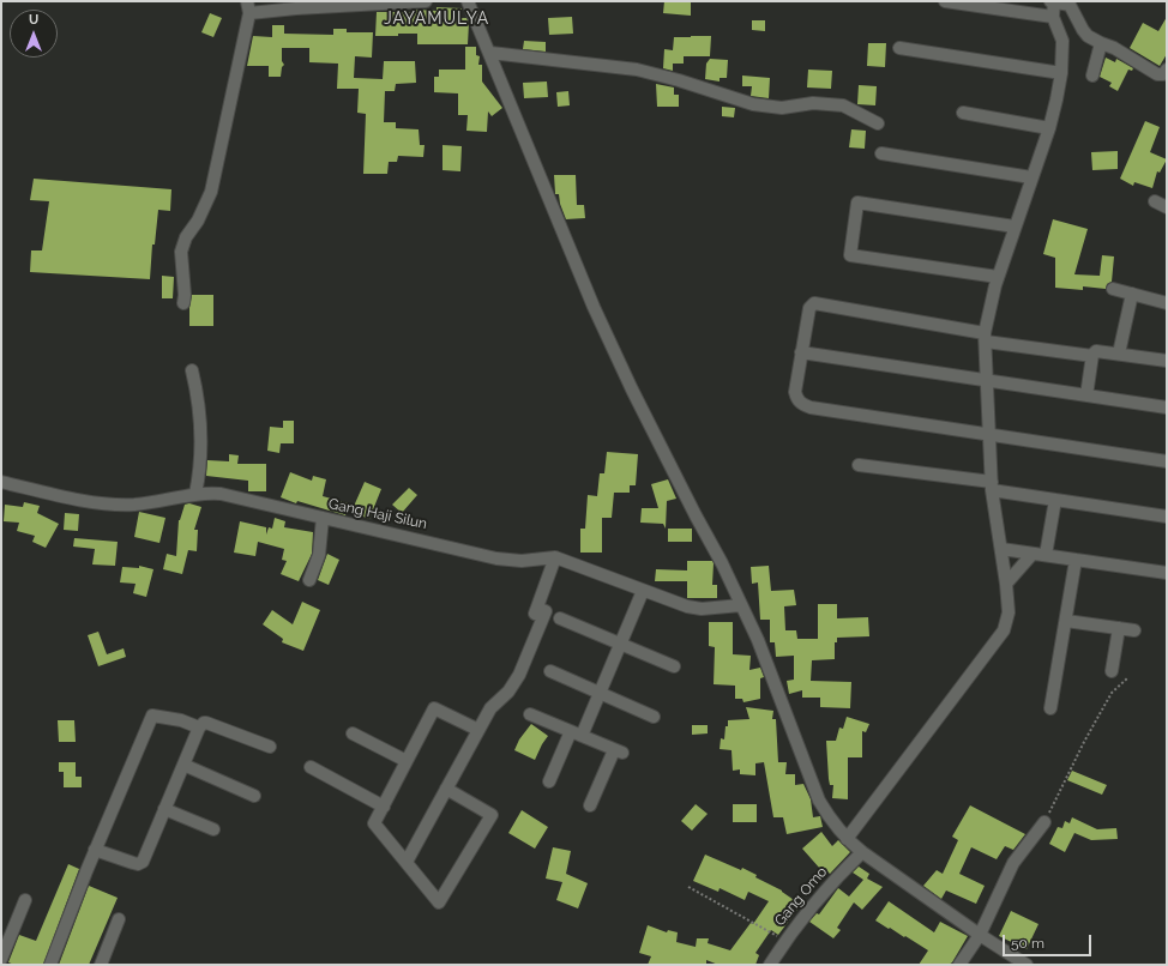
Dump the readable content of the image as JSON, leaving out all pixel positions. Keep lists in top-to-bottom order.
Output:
{
  "streets": {
    "street": ["Gang Haji Silun", "Gang Omo"]
  },
  "districts": ["JAYAMULYA"],
  "scale_bar": "50 m",
  "north": "top"
}
